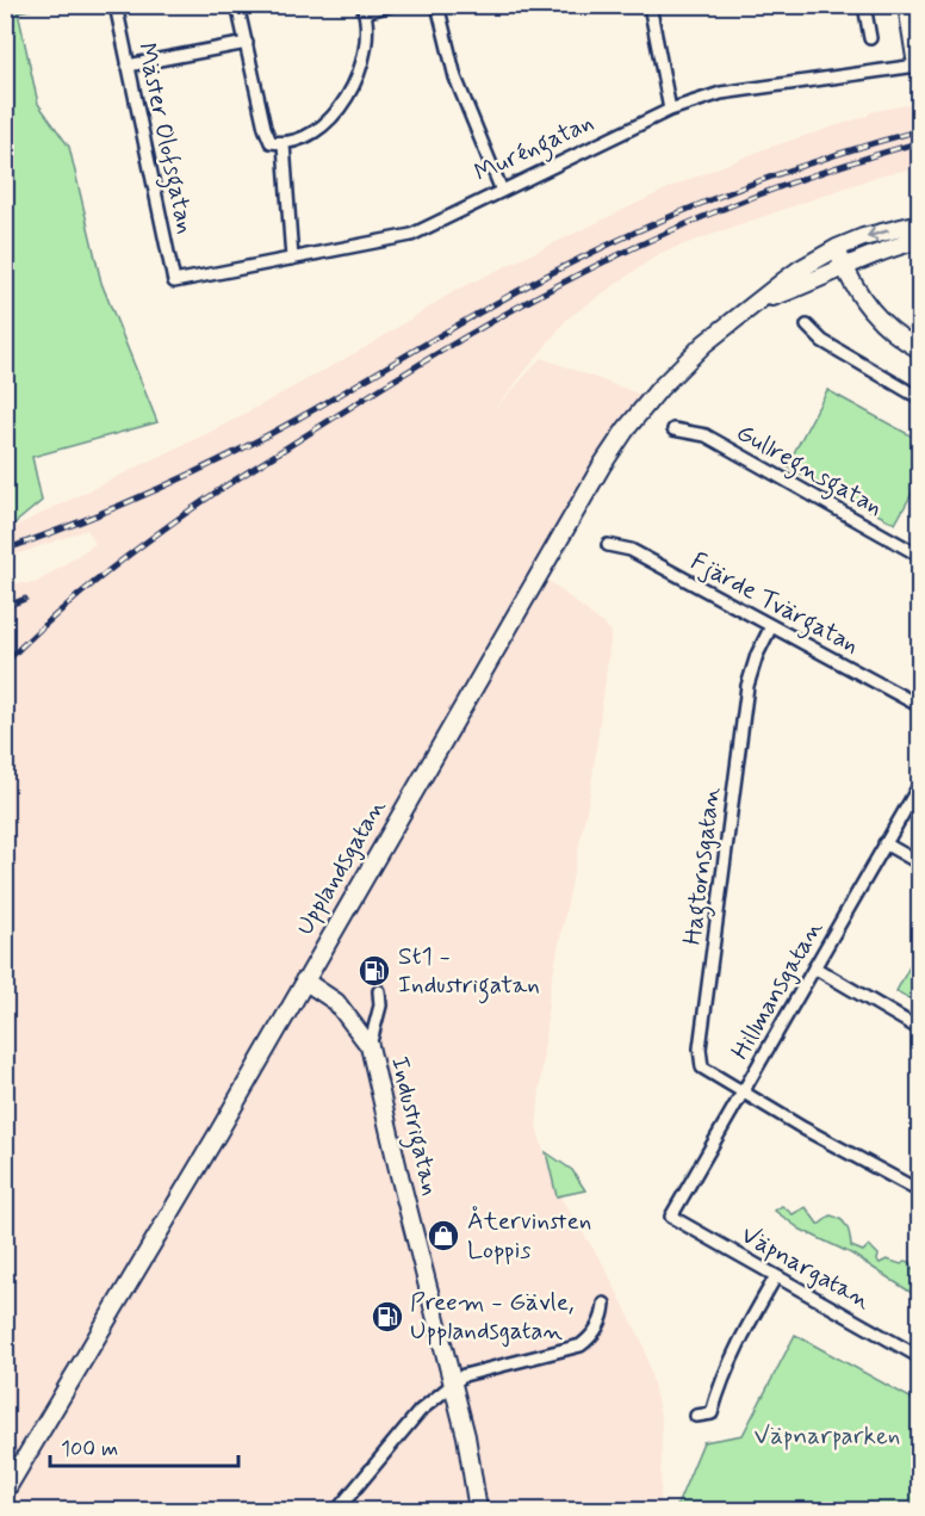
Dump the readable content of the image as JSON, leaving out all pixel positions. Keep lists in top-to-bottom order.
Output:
{
  "streets": {
    "main road": ["Upplandsgatan", "Industrigatan"],
    "street": [
      "Mäster Olofsgatan",
      "Muréngatan",
      "Gullregnsgatan",
      "Fjärde Tvärgatan",
      "Hagtornsgatan",
      "Hillmansgatan",
      "Väpnargatan"
    ]
  },
  "crossings": [
    ["Mäster Olofsgatan", "Muréngatan"],
    ["Fjärde Tvärgatan", "Hagtornsgatan"],
    ["Hagtornsgatan", "Hillmansgatan"],
    ["Upplandsgatan", "Industrigatan"],
    ["Hillmansgatan", "Väpnargatan"]
  ],
  "parks": ["Väpnarparken"],
  "places": {
    "fuel station": ["St1 - Industrigatan", "Preem - Gävle, Upplandsgatan"],
    "shop": ["Återvinsten Loppis"]
  },
  "scale_bar": "100 m"
}
